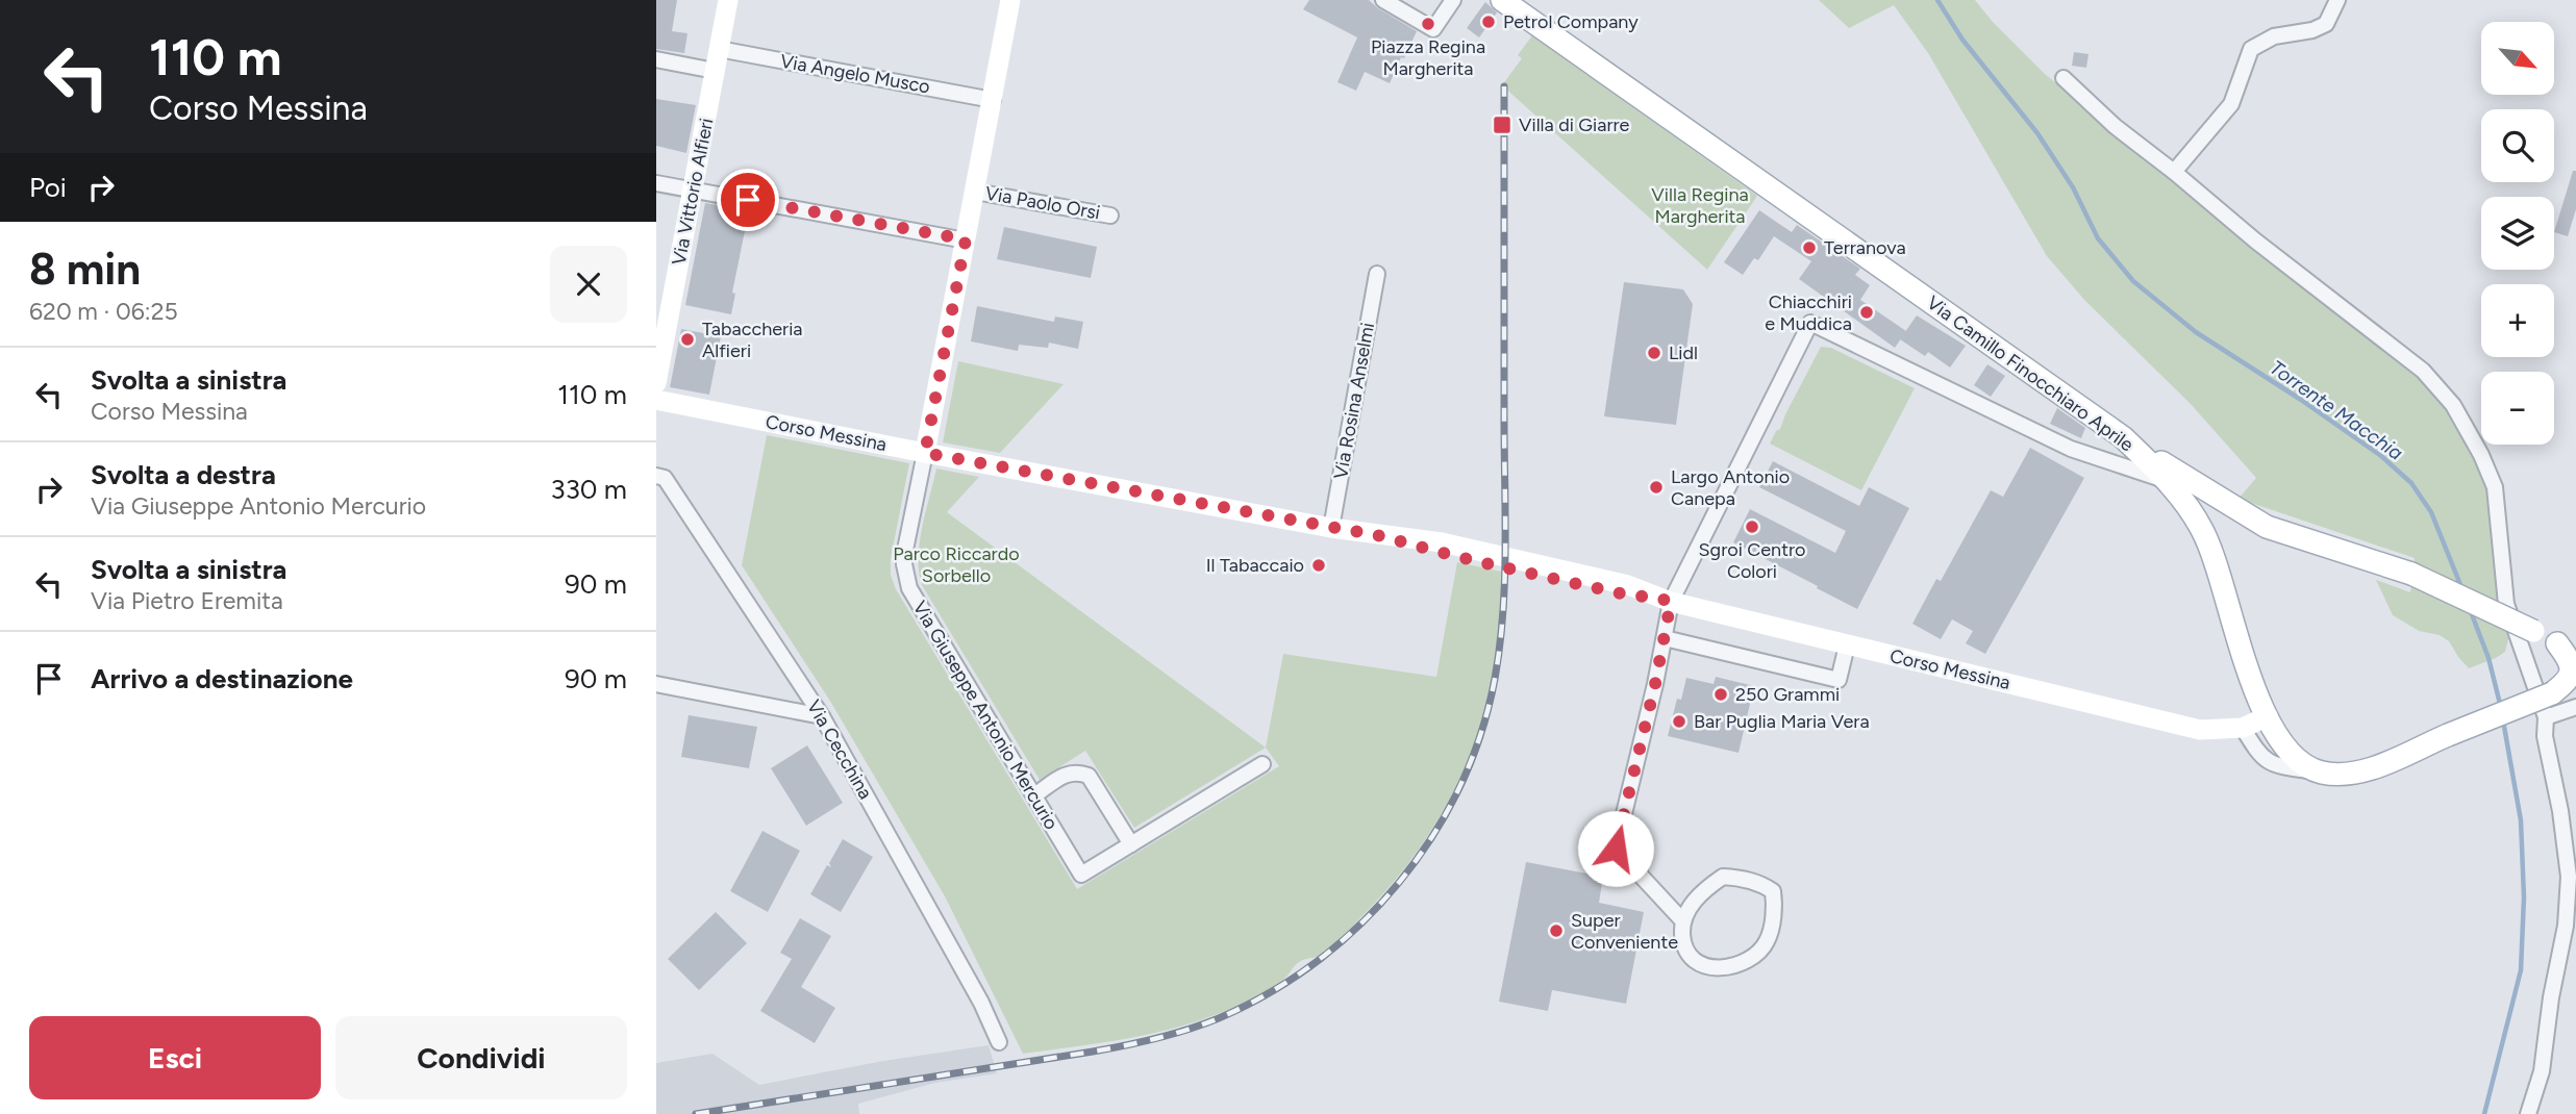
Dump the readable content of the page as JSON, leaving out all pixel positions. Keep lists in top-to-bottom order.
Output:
{
  "streets": {
    "main road": ["Via Camillo Finocchiaro Aprile"],
    "street": [
      "Via Angelo Musco",
      "Via Vittorio Alfieri",
      "Via Paolo Orsi",
      "Via Rosina Anselmi",
      "Corso Messina",
      "Via Giuseppe Antonio Mercurio",
      "Via Cecchina"
    ]
  },
  "crossings": [
    ["Via Angelo Musco", "Via Vittorio Alfieri"],
    ["Via Angelo Musco", "Via Giuseppe Antonio Mercurio"],
    ["Via Paolo Orsi", "Via Giuseppe Antonio Mercurio"],
    ["Via Rosina Anselmi", "Corso Messina"],
    ["Corso Messina", "Via Giuseppe Antonio Mercurio"]
  ],
  "water": ["Torrente Macchia"],
  "parks": ["Villa Regina Margherita", "Parco Riccardo Sorbello"],
  "places": {
    "other": [
      "Petrol Company",
      "Piazza Regina Margherita",
      "Terranova",
      "Chiacchiri e Muddica",
      "Tabaccheria Alfieri",
      "Lidl",
      "Largo Antonio Canepa",
      "Sgroi Centro Colori",
      "Il Tabaccaio",
      "250 Grammi",
      "Bar Puglia Maria Vera",
      "Super Conveniente"
    ],
    "transit": ["Villa di Giarre"]
  },
  "north": "bottom right",
  "page": {
    "turn": ["110 m", "Corso Messina"],
    "map_buttons": ["+", "−"],
    "then": "Poi",
    "heading": ["8 min", "620 m · 06:25"],
    "list": [
      {
        "name": "Svolta a sinistra",
        "note": "Corso Messina",
        "value": "110 m"
      },
      {
        "name": "Svolta a destra",
        "note": "Via Giuseppe Antonio Mercurio",
        "value": "330 m"
      },
      {
        "name": "Svolta a sinistra",
        "note": "Via Pietro Eremita",
        "value": "90 m"
      },
      {
        "name": "Arrivo a destinazione",
        "value": "90 m"
      }
    ],
    "buttons": ["Esci", "Condividi"]
  }
}
